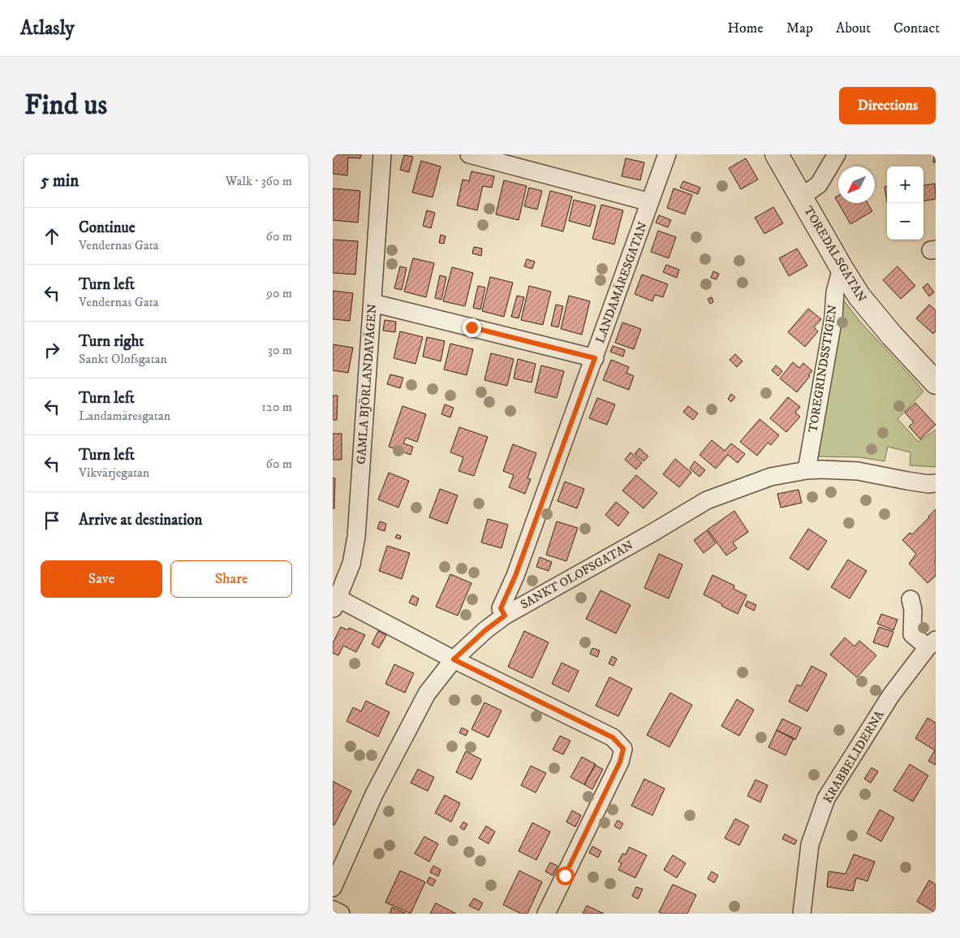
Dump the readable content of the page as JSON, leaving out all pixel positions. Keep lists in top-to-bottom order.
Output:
{
  "streets": {
    "street": [
      "TOREDALSGATAN",
      "LANDAMÄRESGATAN",
      "TOREGRINDSSTIGEN",
      "GAMLA BJÖRLANDAVÄGEN",
      "SANKT OLOFSGATAN",
      "KRABBELIDERNA"
    ]
  },
  "crossings": [
    ["TOREDALSGATAN", "TOREGRINDSSTIGEN"],
    ["LANDAMÄRESGATAN", "SANKT OLOFSGATAN"],
    ["TOREGRINDSSTIGEN", "SANKT OLOFSGATAN"]
  ],
  "north": "bottom left",
  "page": {
    "header": "Atlasly",
    "nav": [
      "Home",
      "Map",
      "About",
      "Contact"
    ],
    "buttons": [
      "Directions",
      ["Save", "Share"]
    ],
    "title": "Find us",
    "heading": ["5 min", "Walk · 360 m"],
    "map_buttons": ["+", "−"],
    "list": [
      ["Continue", "Vendernas Gata", "60 m"],
      ["Turn left", "Vendernas Gata", "90 m"],
      ["Turn right", "Sankt Olofsgatan", "30 m"],
      ["Turn left", "Landamäresgatan", "120 m"],
      ["Turn left", "Vikvärjegatan", "60 m"],
      "Arrive at destination"
    ]
  }
}
